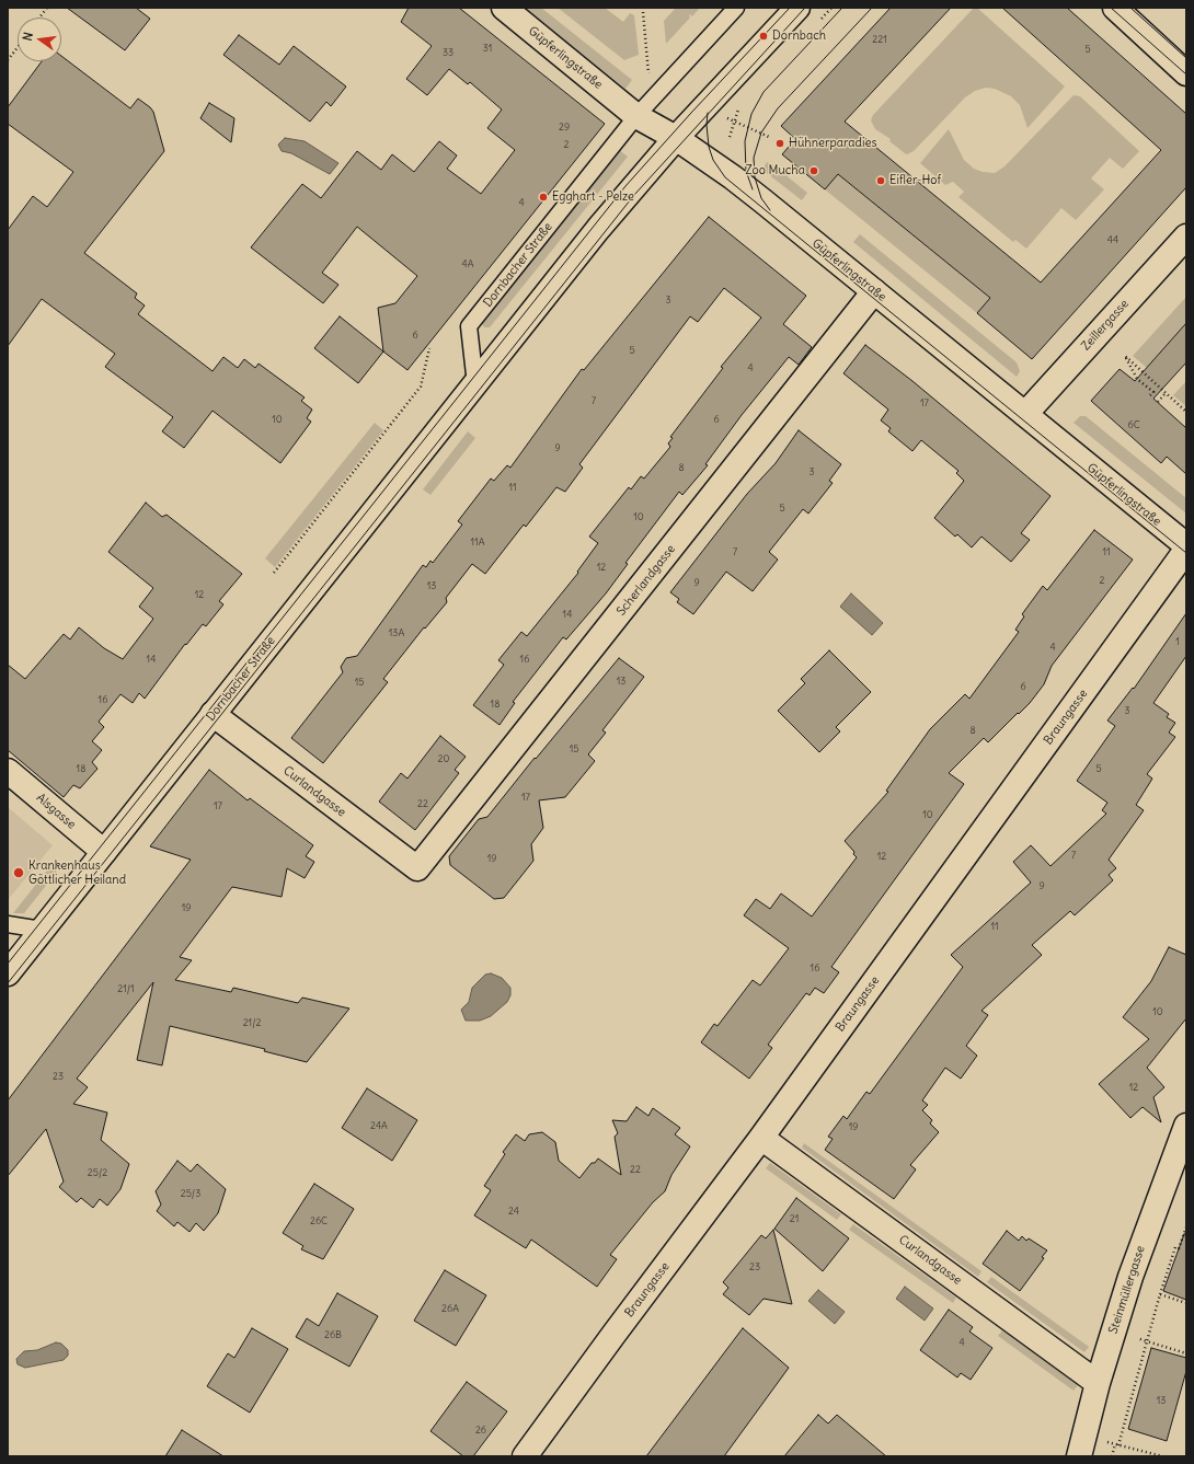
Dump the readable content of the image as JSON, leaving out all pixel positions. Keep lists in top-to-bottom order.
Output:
{
  "streets": {
    "street": [
      "Güpferlingstraße",
      "Dornbacher Straße",
      "Zeillergasse",
      "Scherlandgasse",
      "Braungasse",
      "Curlandgasse",
      "Alsgasse",
      "Steinmüllergasse"
    ]
  },
  "crossings": [
    ["Güpferlingstraße", "Dornbacher Straße"],
    ["Güpferlingstraße", "Zeillergasse"],
    ["Güpferlingstraße", "Scherlandgasse"],
    ["Dornbacher Straße", "Curlandgasse"],
    ["Dornbacher Straße", "Alsgasse"],
    ["Scherlandgasse", "Curlandgasse"],
    ["Braungasse", "Curlandgasse"],
    ["Curlandgasse", "Steinmüllergasse"]
  ],
  "places": [
    "Dornbach",
    "Hühnerparadies",
    "Zoo Mucha",
    "Eifler-Hof",
    "Egghart - Pelze",
    "Krankenhaus Göttlicher Heiland"
  ],
  "house_numbers": [
    "221",
    "31",
    "5",
    "33",
    "29",
    "2",
    "4",
    "44",
    "4A",
    "3",
    "6",
    "5",
    "4",
    "7",
    "17",
    "10",
    "6",
    "6C",
    "9",
    "8",
    "3",
    "11",
    "5",
    "10",
    "11A",
    "7",
    "11",
    "12",
    "2",
    "9",
    "13",
    "12",
    "14",
    "13A",
    "1",
    "4",
    "14",
    "16",
    "13",
    "15",
    "6",
    "16",
    "18",
    "3",
    "8",
    "15",
    "20",
    "18",
    "5",
    "17",
    "22",
    "17",
    "10",
    "7",
    "12",
    "19",
    "9",
    "19",
    "11",
    "16",
    "21/1",
    "10",
    "21/2",
    "23",
    "12",
    "24A",
    "19",
    "22",
    "25/2",
    "25/3",
    "24",
    "21",
    "26C",
    "23",
    "26A",
    "26B",
    "4",
    "13",
    "26"
  ],
  "north": "left"
}
